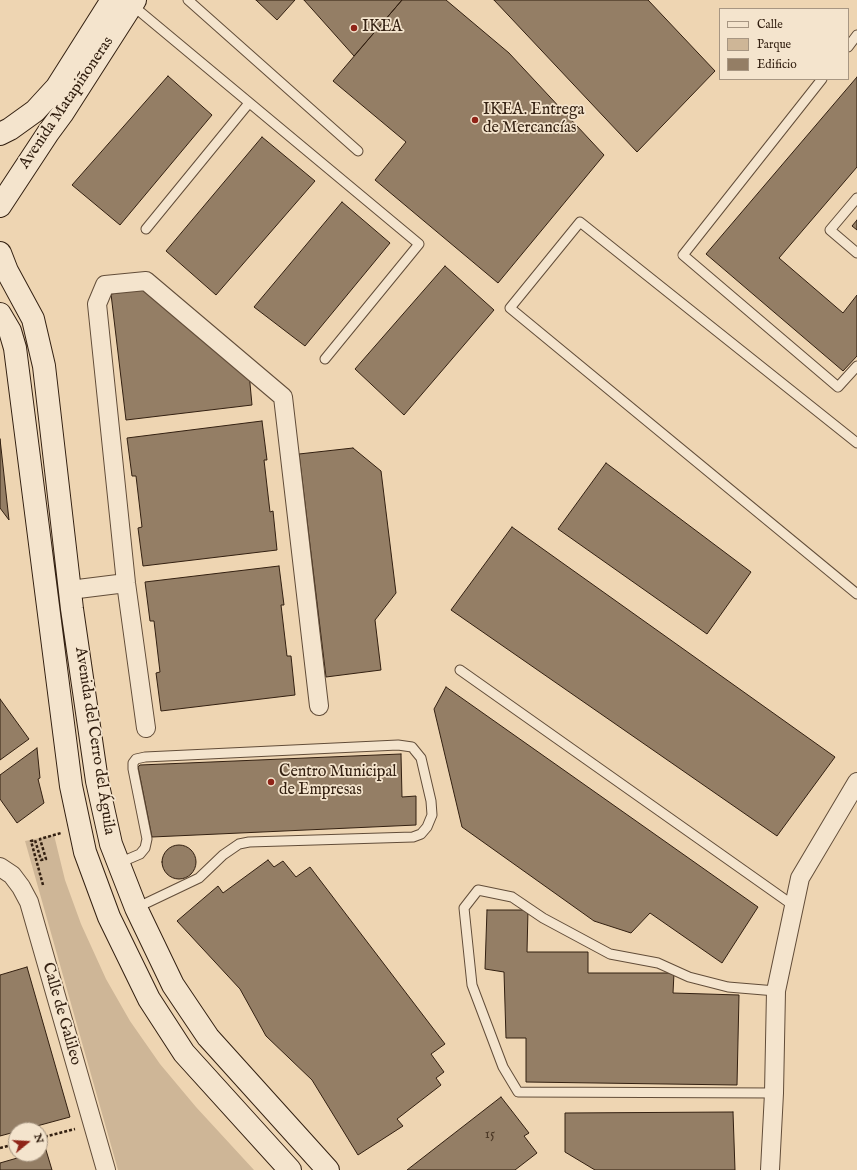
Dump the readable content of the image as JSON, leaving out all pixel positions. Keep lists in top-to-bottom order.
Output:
{
  "streets": {
    "main road": ["Avenida Matapiñoneras", "Avenida del Cerro del Águila"],
    "street": ["Calle de Galileo"]
  },
  "places": ["IKEA", "IKEA. Entrega de Mercancías", "Centro Municipal de Empresas"],
  "house_numbers": ["15"],
  "legend": ["Calle", "Parque", "Edificio"],
  "north": "right"
}
